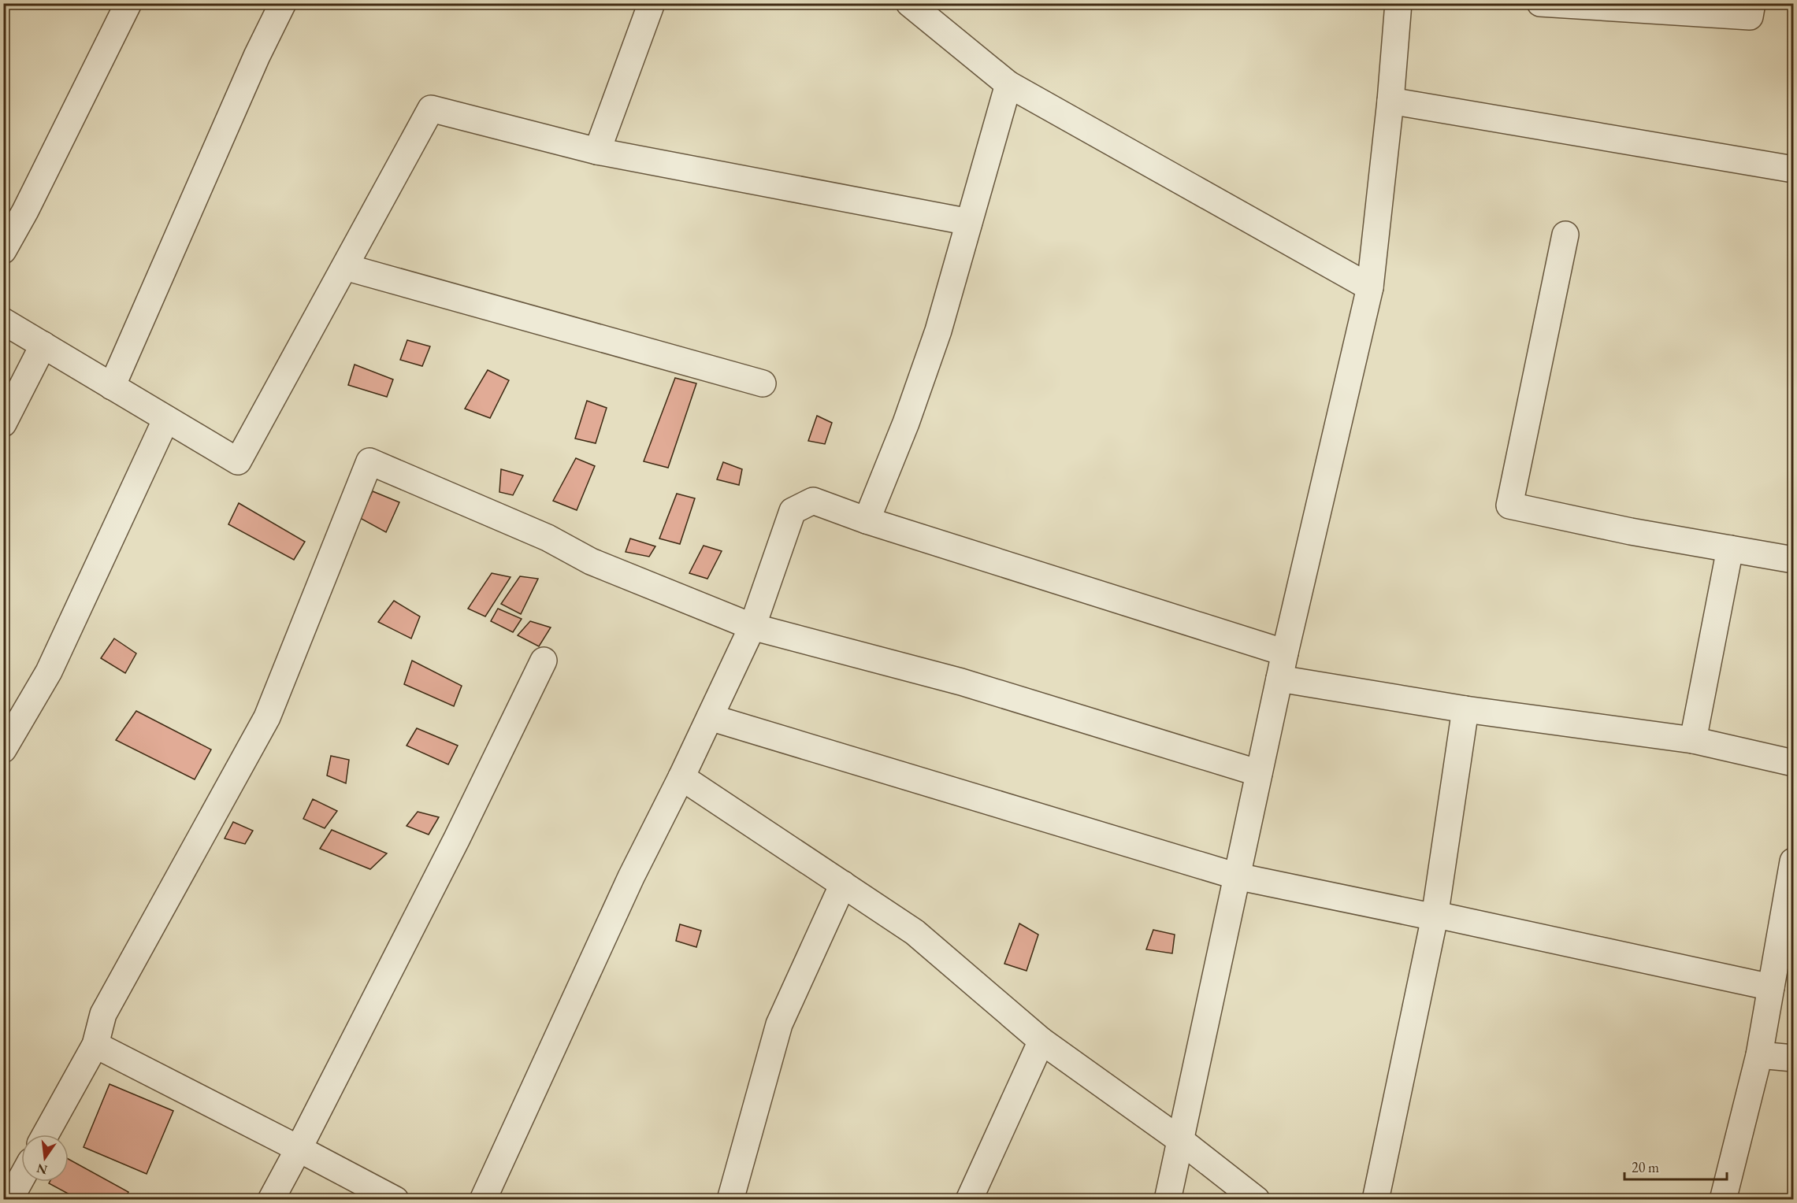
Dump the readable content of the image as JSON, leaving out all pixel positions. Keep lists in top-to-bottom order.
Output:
{
  "scale_bar": "20 m",
  "north": "bottom"
}
